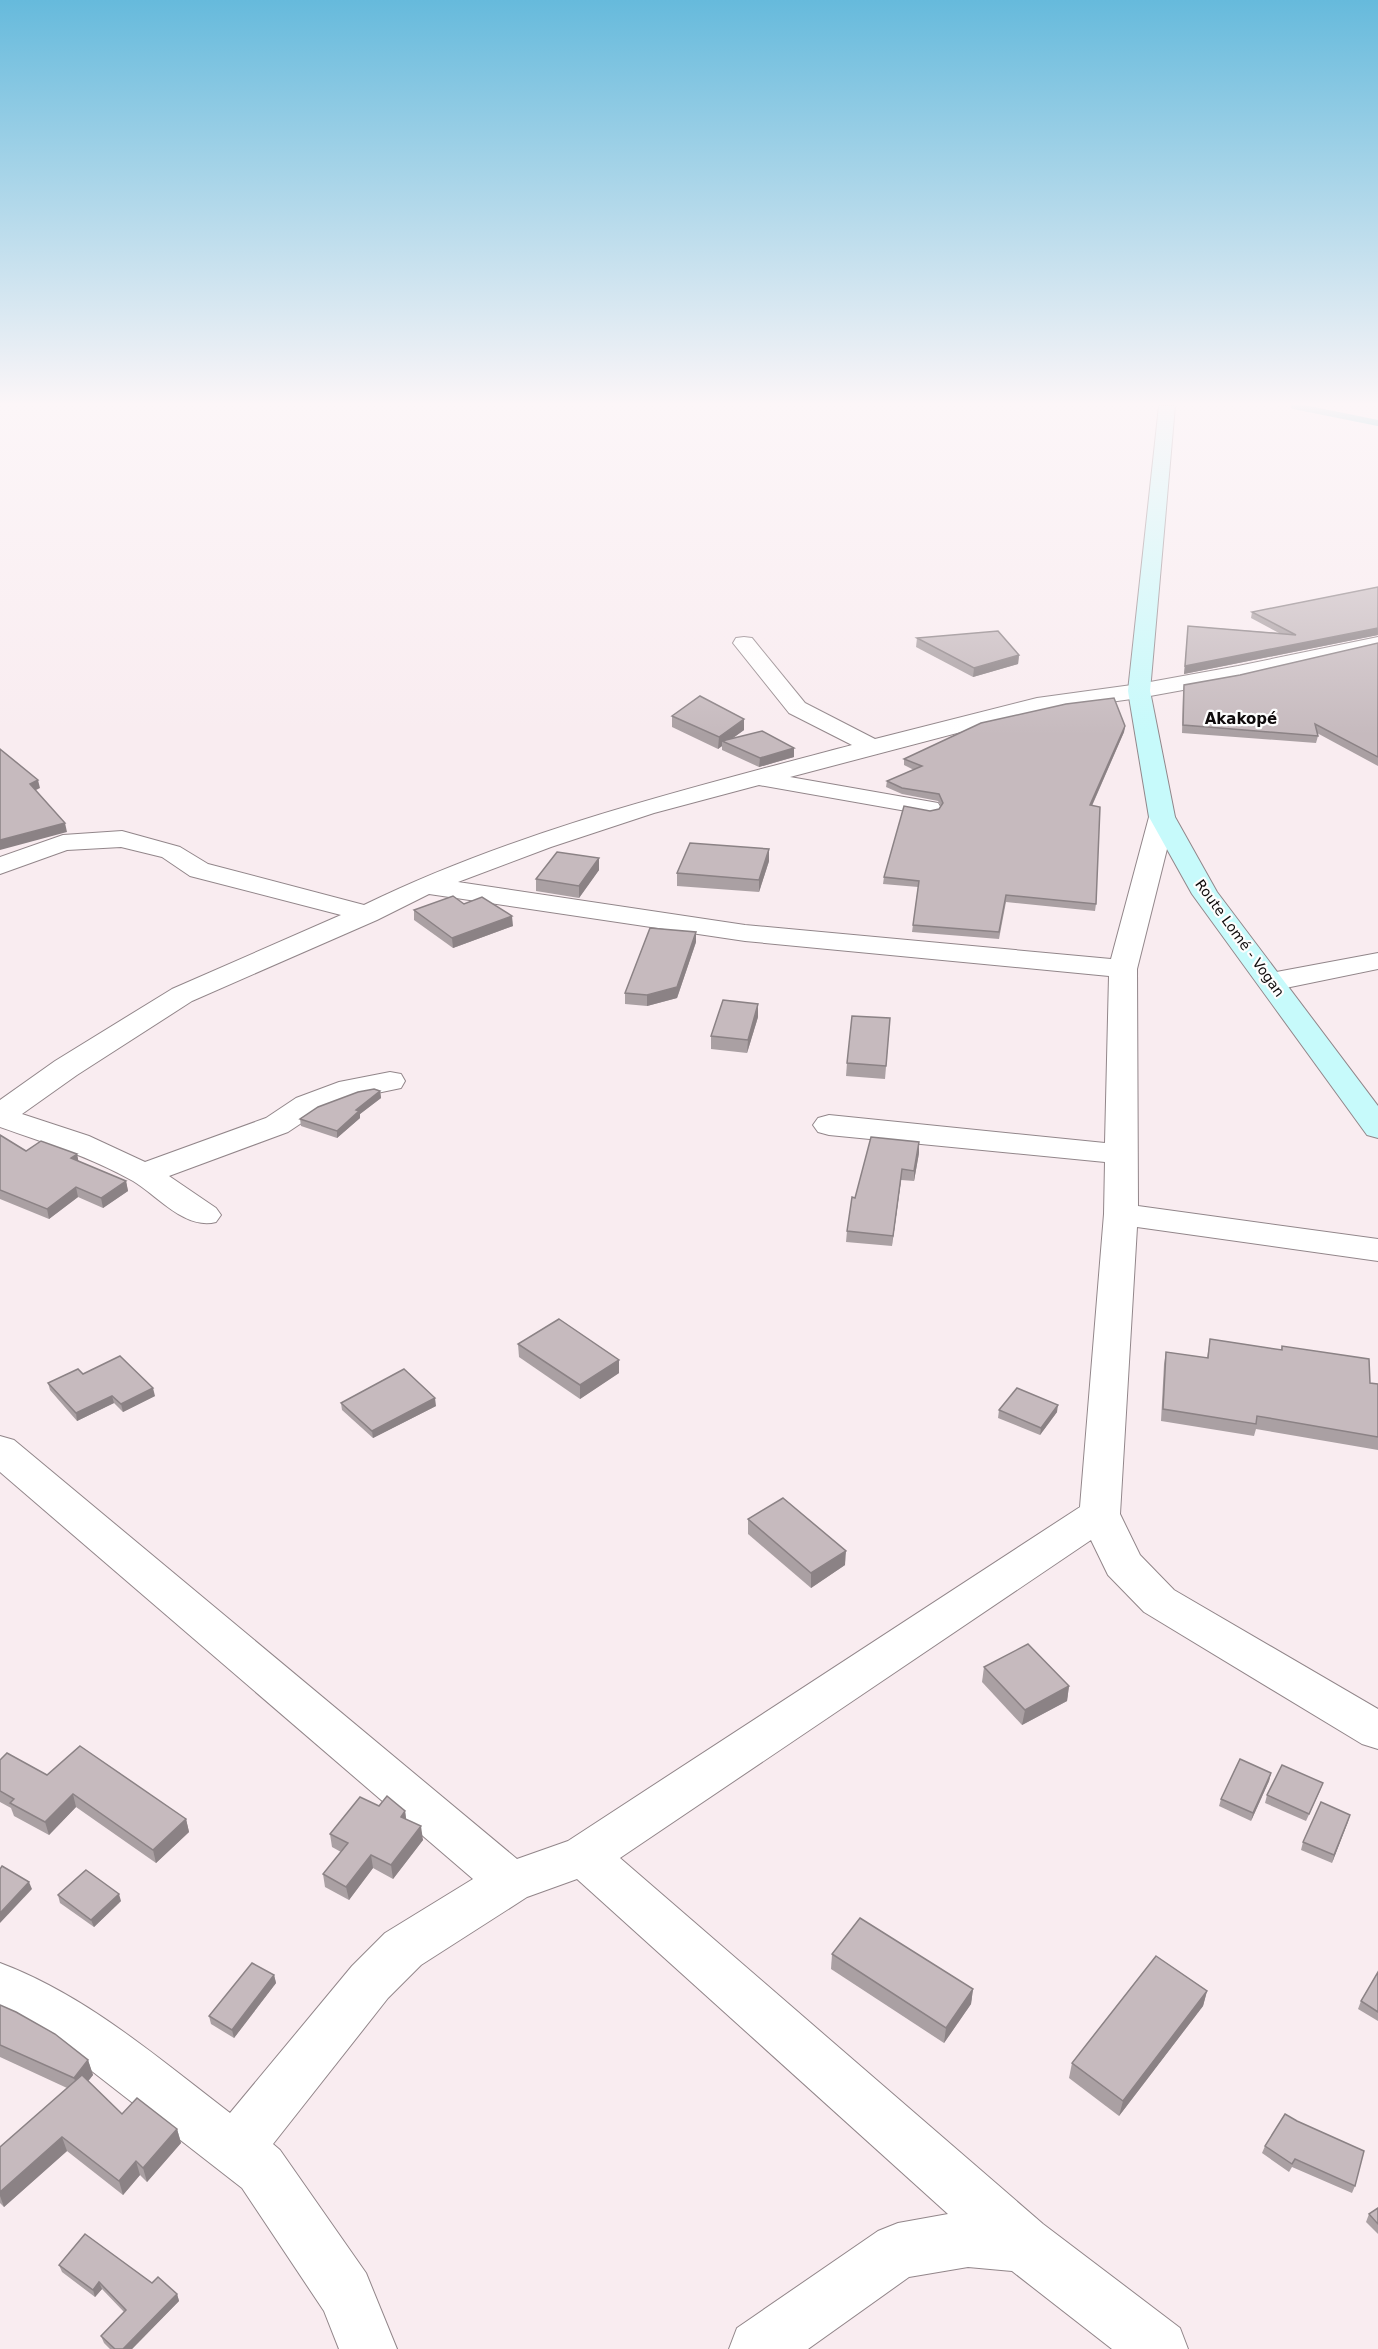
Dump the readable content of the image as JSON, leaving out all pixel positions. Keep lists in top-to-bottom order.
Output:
{
  "streets": {
    "main road": ["Route Lomé - Vogan"]
  },
  "districts": ["Akakopé"]
}
